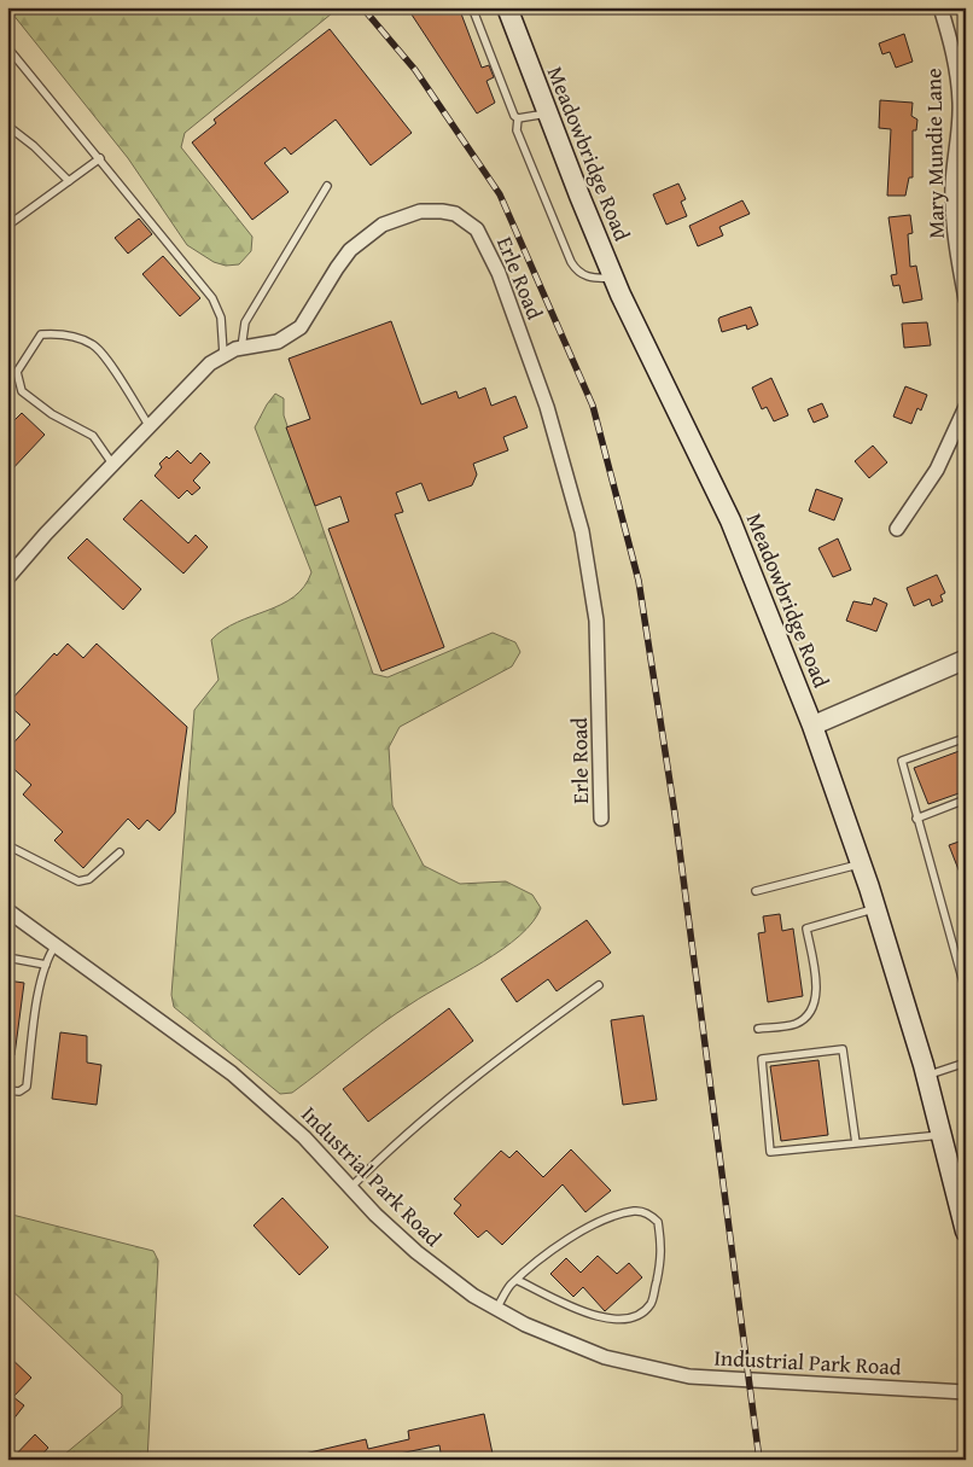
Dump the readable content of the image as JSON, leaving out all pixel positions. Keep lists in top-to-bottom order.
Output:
{
  "streets": {
    "main road": ["Meadowbridge Road"],
    "street": ["Mary Mundie Lane", "Erle Road", "Industrial Park Road"]
  }
}
